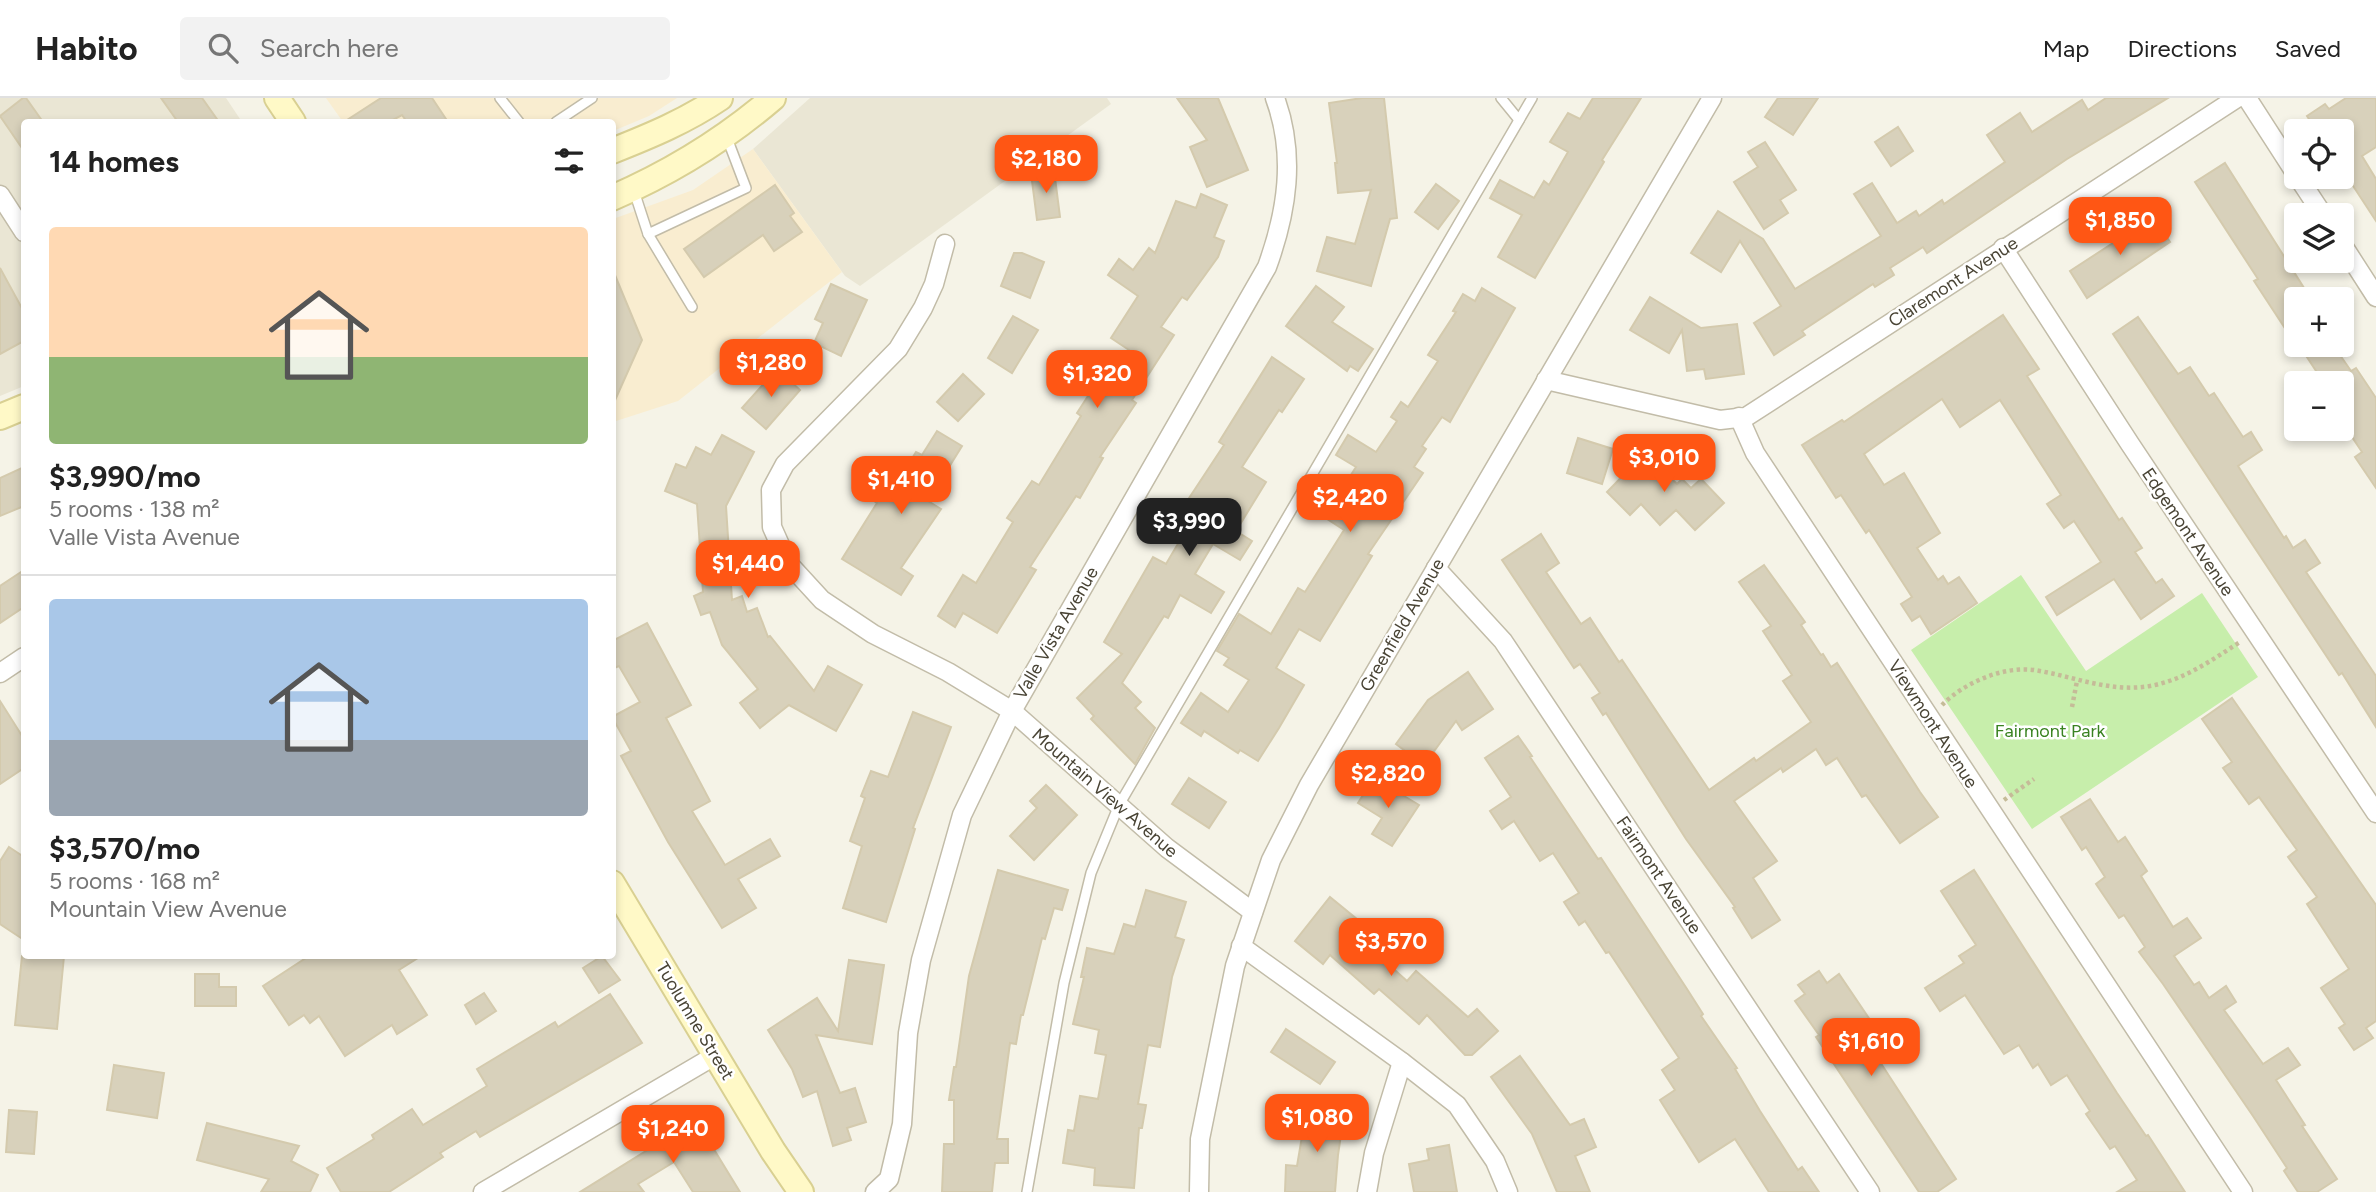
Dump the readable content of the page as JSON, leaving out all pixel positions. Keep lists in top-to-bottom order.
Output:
{
  "streets": {
    "main road": ["Tuolumne Street"],
    "street": [
      "Claremont Avenue",
      "Edgemont Avenue",
      "Greenfield Avenue",
      "Valle Vista Avenue",
      "Viewmont Avenue",
      "Mountain View Avenue",
      "Fairmont Avenue"
    ]
  },
  "crossings": [
    ["Claremont Avenue", "Edgemont Avenue"],
    ["Claremont Avenue", "Viewmont Avenue"],
    ["Greenfield Avenue", "Mountain View Avenue"],
    ["Greenfield Avenue", "Fairmont Avenue"],
    ["Valle Vista Avenue", "Mountain View Avenue"]
  ],
  "parks": ["Fairmont Park"],
  "page": {
    "header": "Habito",
    "search": "Search here",
    "nav": ["Map", "Directions", "Saved"],
    "map_buttons": ["+", "−"],
    "heading": "14 homes",
    "price": [
      "$2,180",
      "$1,850",
      "$1,280",
      "$1,320",
      "$3,010",
      "$1,410",
      "$2,420",
      "$3,990",
      "$1,440",
      "$2,820",
      "$3,570",
      "$1,610",
      "$1,080",
      "$1,240"
    ],
    "list": [
      {
        "name": "$3,990/mo",
        "note": "5 rooms · 138 m² · Valle Vista Avenue"
      },
      {
        "name": "$3,570/mo",
        "note": "5 rooms · 168 m² · Mountain View Avenue"
      }
    ]
  }
}
